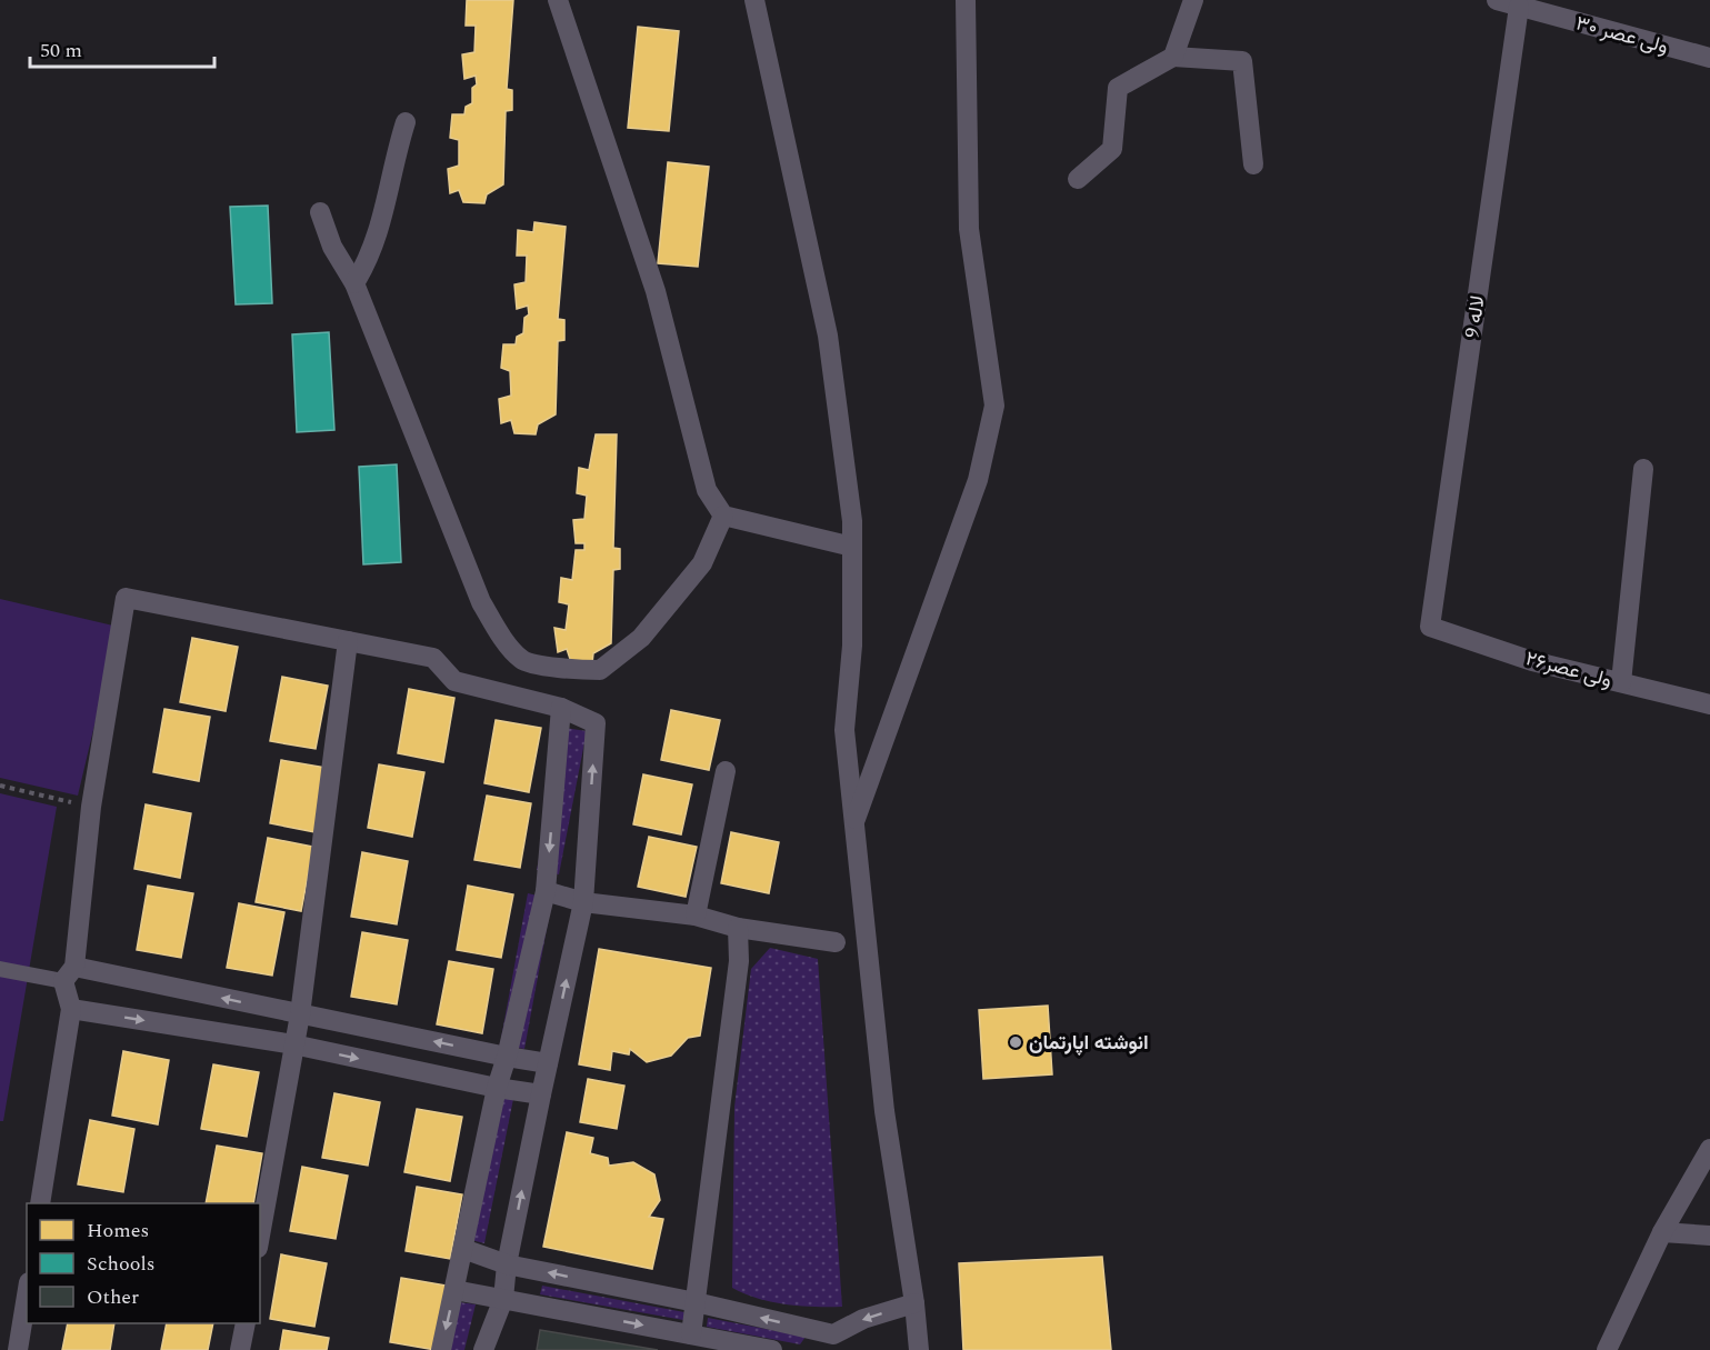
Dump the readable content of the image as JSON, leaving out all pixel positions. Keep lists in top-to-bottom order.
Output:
{
  "streets": {
    "street": ["ولی عصر ۳۰", "لاله 9", "ولی عصر۲۶"]
  },
  "crossings": [
    ["ولی عصر ۳۰", "لاله 9"],
    ["لاله 9", "ولی عصر۲۶"]
  ],
  "places": ["انوشته اپارتمان"],
  "legend": ["Homes", "Schools", "Other"],
  "scale_bar": "50 m"
}
